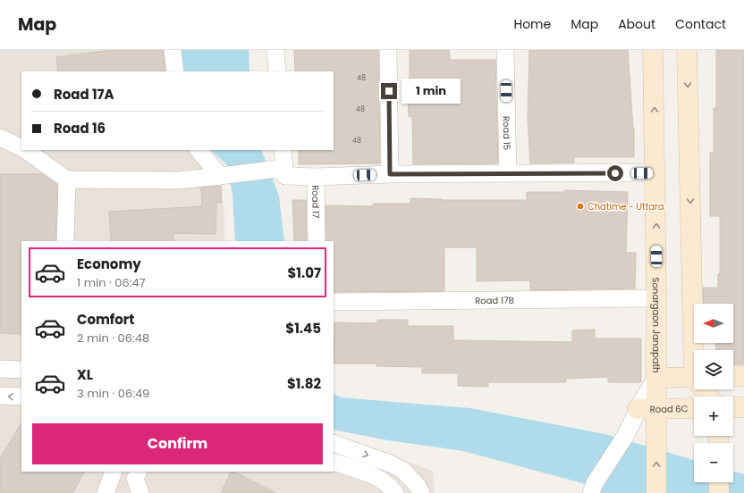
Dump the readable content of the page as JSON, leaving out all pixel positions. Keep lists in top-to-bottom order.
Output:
{
  "streets": {
    "main road": ["Sonargaon Janapath", "Road 6C"],
    "street": ["Road 15", "Road 17", "Road 17B"]
  },
  "crossings": [
    ["Road 17B", "Sonargaon Janapath"],
    ["Sonargaon Janapath", "Road 6C"]
  ],
  "places": ["Chatime - Uttara"],
  "house_numbers": ["48", "48", "48"],
  "north": "left",
  "page": {
    "header": "Map",
    "nav": [
      "Home",
      "Map",
      "About",
      "Contact"
    ],
    "banner": ["Road 17A", "Road 16"],
    "bubble": "1 min",
    "list": [
      {
        "name": "Economy",
        "note": "1 min · 06:47",
        "value": "$1.07"
      },
      {
        "name": "Comfort",
        "note": "2 min · 06:48",
        "value": "$1.45"
      },
      {
        "name": "XL",
        "note": "3 min · 06:49",
        "value": "$1.82"
      }
    ],
    "map_buttons": ["+", "−"],
    "buttons": "Confirm"
  }
}
